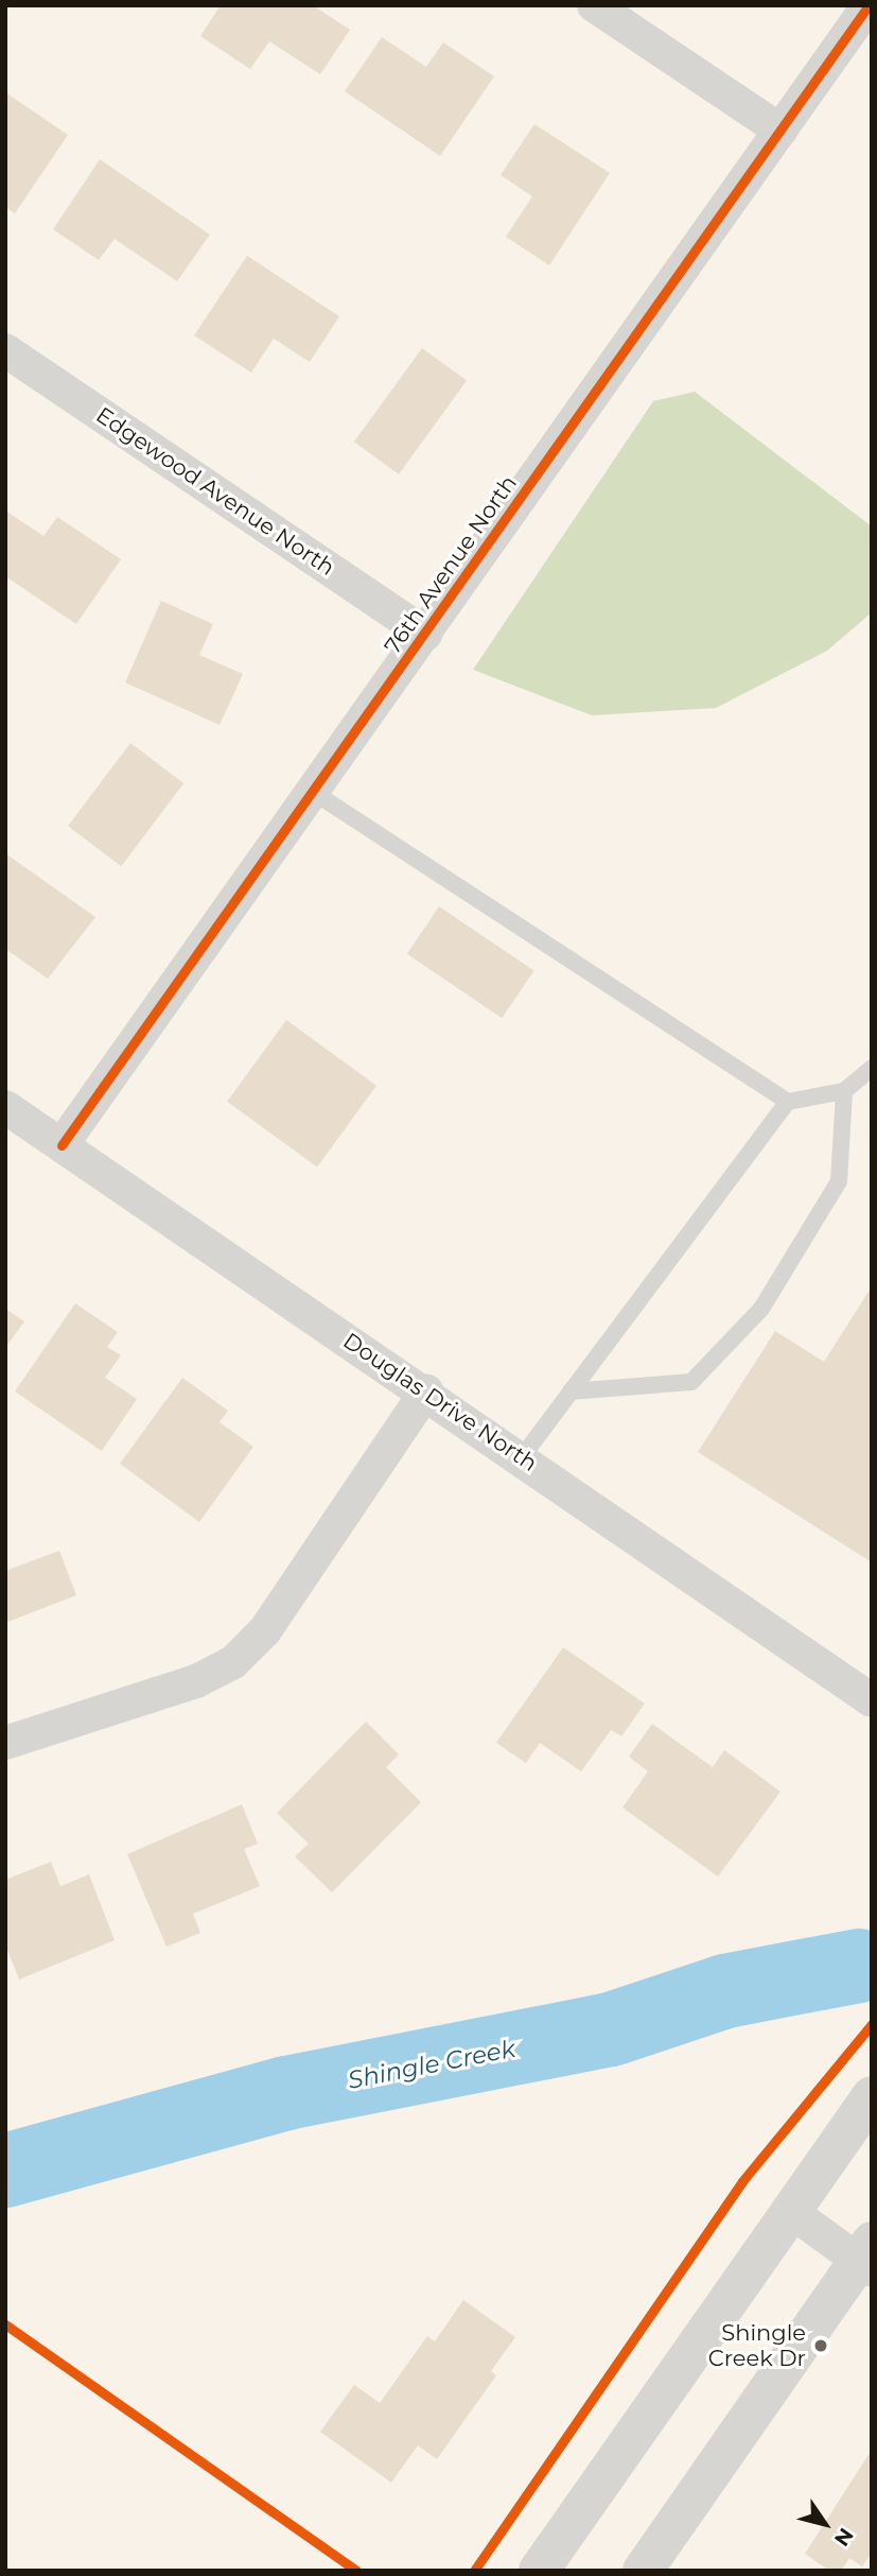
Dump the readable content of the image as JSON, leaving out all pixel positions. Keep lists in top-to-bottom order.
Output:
{
  "streets": {
    "street": ["Edgewood Avenue North", "76th Avenue North", "Douglas Drive North"]
  },
  "crossings": [
    ["Edgewood Avenue North", "76th Avenue North"],
    ["76th Avenue North", "Douglas Drive North"]
  ],
  "water": ["Shingle Creek"],
  "places": ["Shingle Creek Dr"],
  "north": "bottom right"
}
